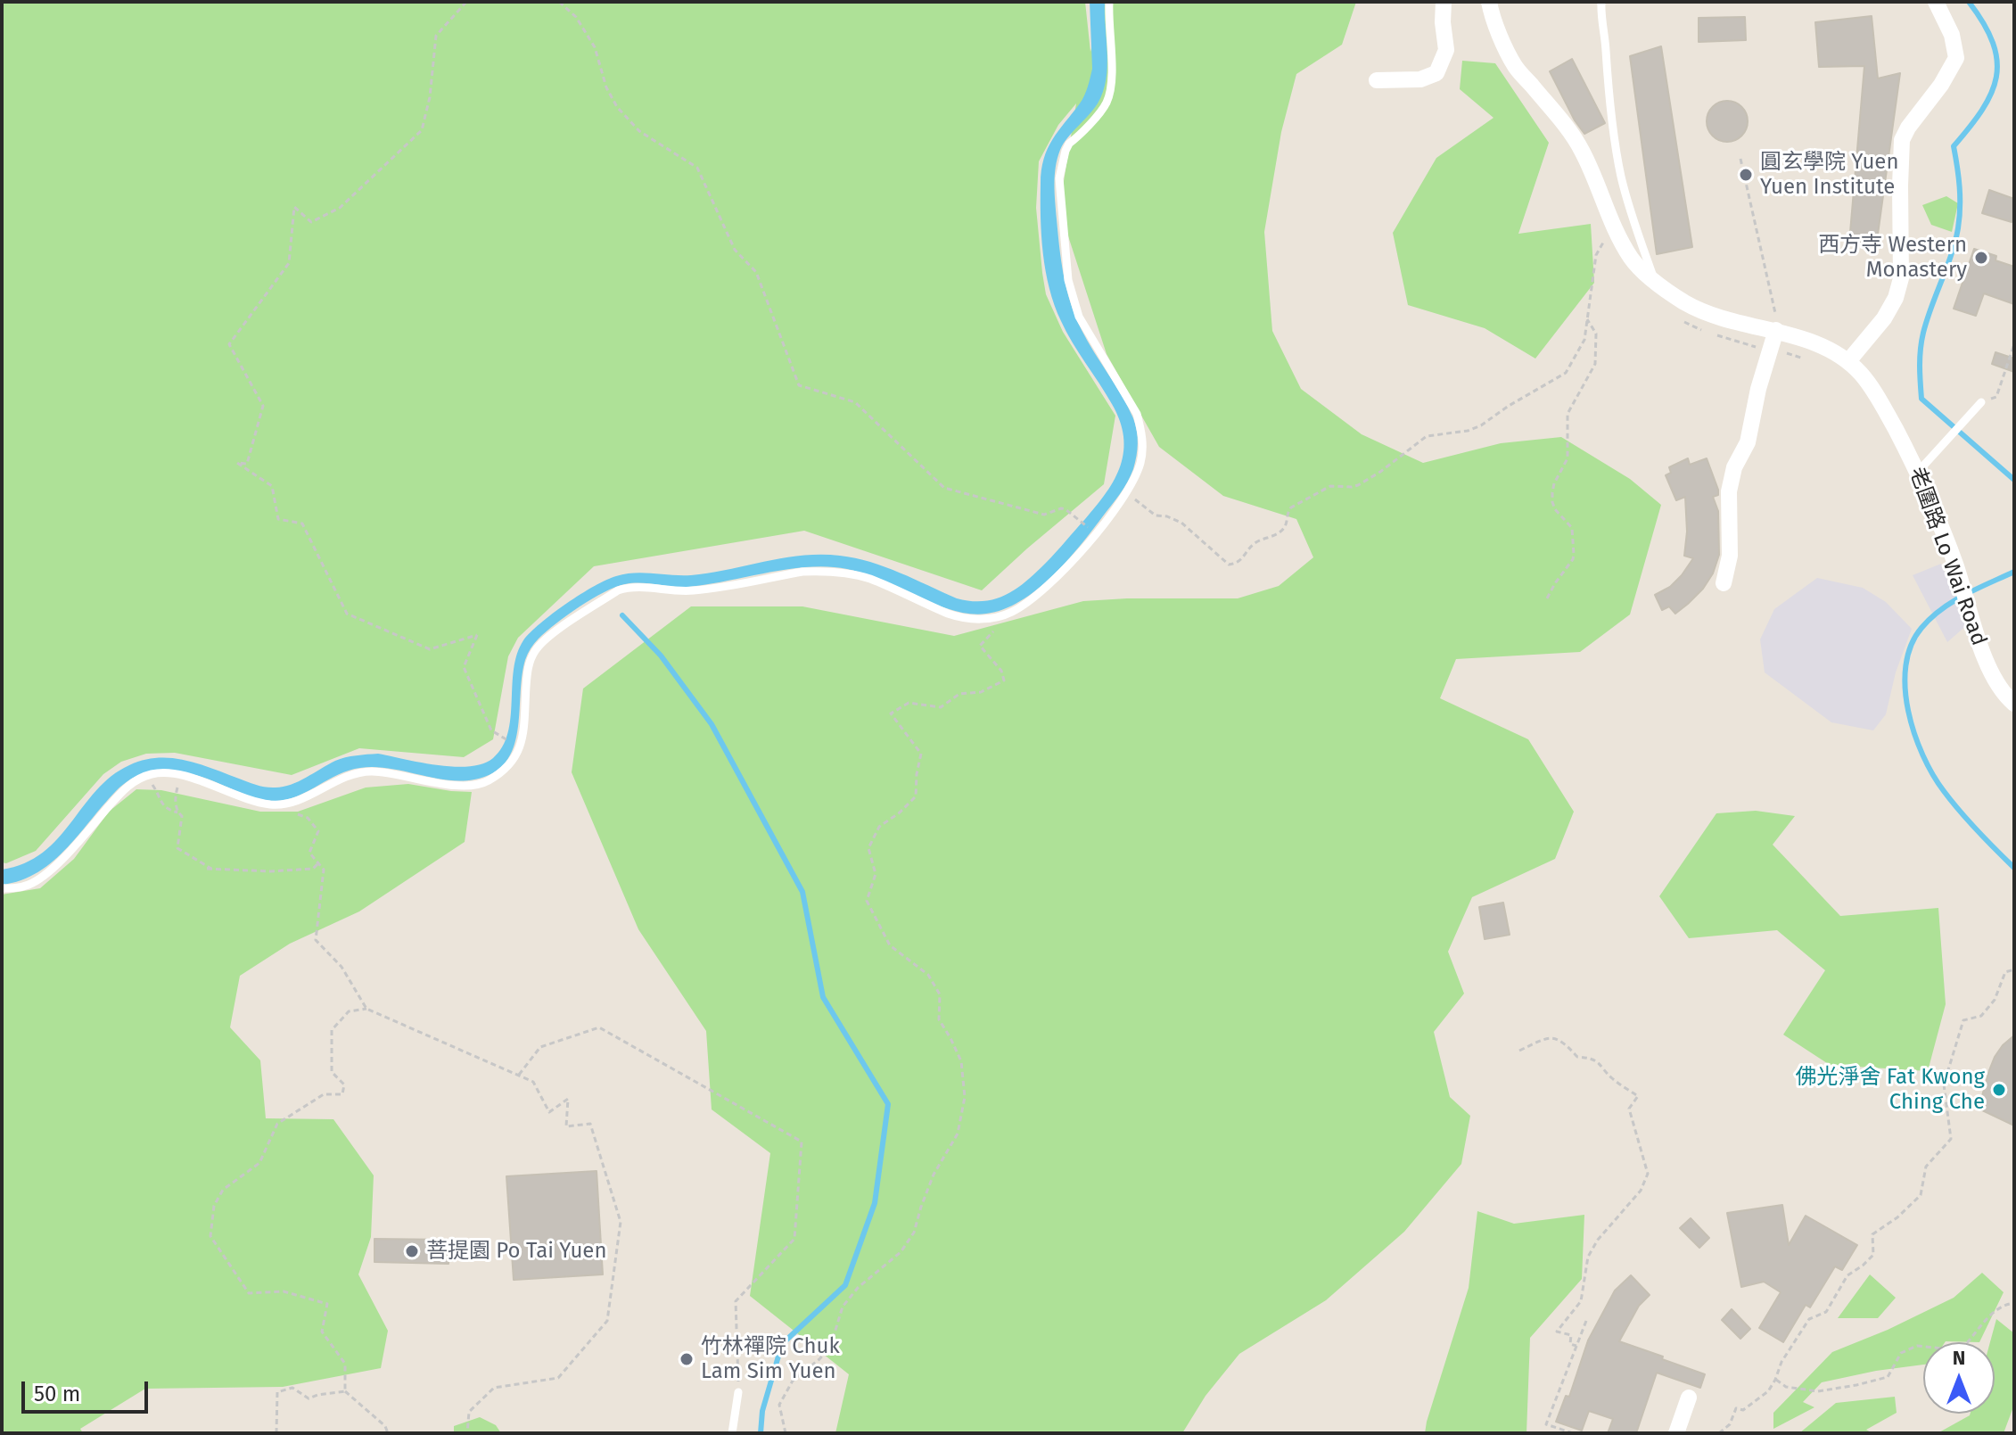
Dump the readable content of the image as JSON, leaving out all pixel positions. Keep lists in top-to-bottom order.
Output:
{
  "streets": {
    "street": ["老圍路 Lo Wai Road"]
  },
  "places": [
    "圓玄學院 Yuen Yuen Institute",
    "西方寺 Western Monastery",
    "佛光淨舍 Fat Kwong Ching Che",
    "菩提園 Po Tai Yuen",
    "竹林禪院 Chuk Lam Sim Yuen"
  ],
  "scale_bar": "50 m",
  "north": "top"
}
